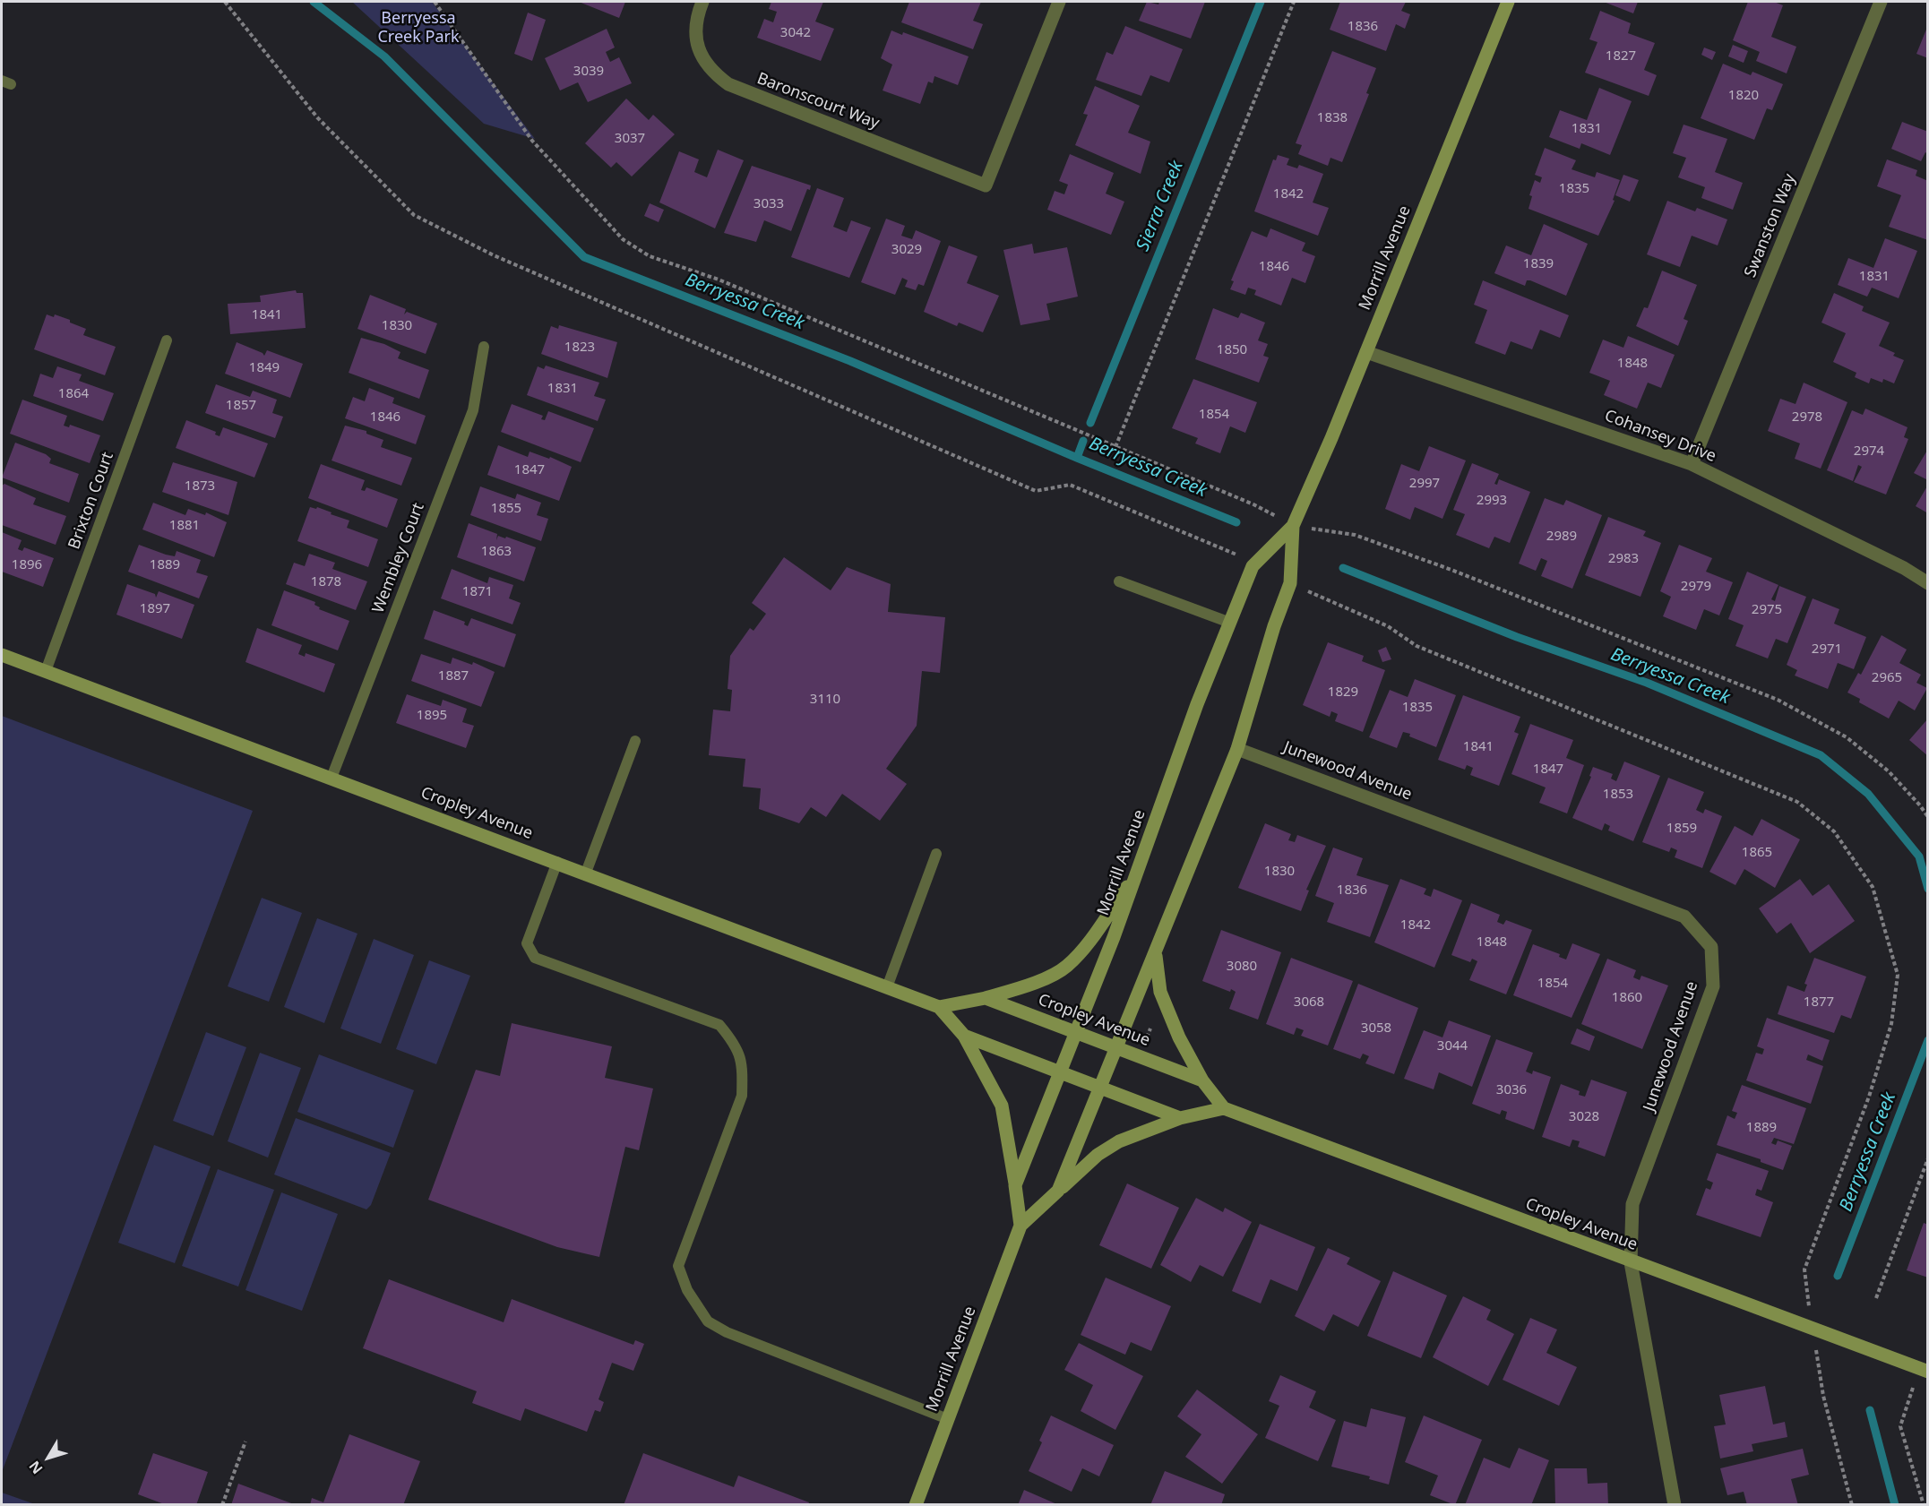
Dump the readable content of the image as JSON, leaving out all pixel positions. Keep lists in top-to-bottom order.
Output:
{
  "streets": {
    "street": [
      "Baronscourt Way",
      "Swanston Way",
      "Morrill Avenue",
      "Cohansey Drive",
      "Junewood Avenue",
      "Cropley Avenue"
    ],
    "lane": ["Brixton Court", "Wembley Court"]
  },
  "crossings": [
    ["Swanston Way", "Cohansey Drive"],
    ["Morrill Avenue", "Cohansey Drive"],
    ["Morrill Avenue", "Junewood Avenue"],
    ["Morrill Avenue", "Cropley Avenue"],
    ["Brixton Court", "Cropley Avenue"],
    ["Wembley Court", "Cropley Avenue"],
    ["Junewood Avenue", "Cropley Avenue"]
  ],
  "water": ["Sierra Creek", "Berryessa Creek"],
  "parks": ["Berryessa Creek Park"],
  "house_numbers": [
    "1836",
    "3042",
    "1827",
    "3039",
    "1820",
    "1838",
    "1831",
    "3037",
    "1835",
    "1842",
    "3033",
    "3029",
    "1839",
    "1846",
    "1831",
    "1841",
    "1830",
    "1823",
    "1850",
    "1848",
    "1849",
    "1831",
    "1864",
    "1857",
    "1854",
    "1846",
    "2978",
    "2974",
    "1847",
    "2997",
    "1873",
    "2993",
    "1855",
    "1881",
    "2989",
    "1863",
    "2983",
    "1896",
    "1889",
    "1878",
    "2979",
    "1871",
    "1897",
    "2975",
    "2971",
    "1887",
    "2965",
    "1829",
    "3110",
    "1835",
    "1895",
    "1841",
    "1847",
    "1853",
    "1859",
    "1865",
    "1830",
    "1836",
    "1842",
    "1848",
    "3080",
    "1854",
    "1860",
    "3068",
    "1877",
    "3058",
    "3044",
    "3036",
    "3028",
    "1889"
  ],
  "north": "bottom left"
}
